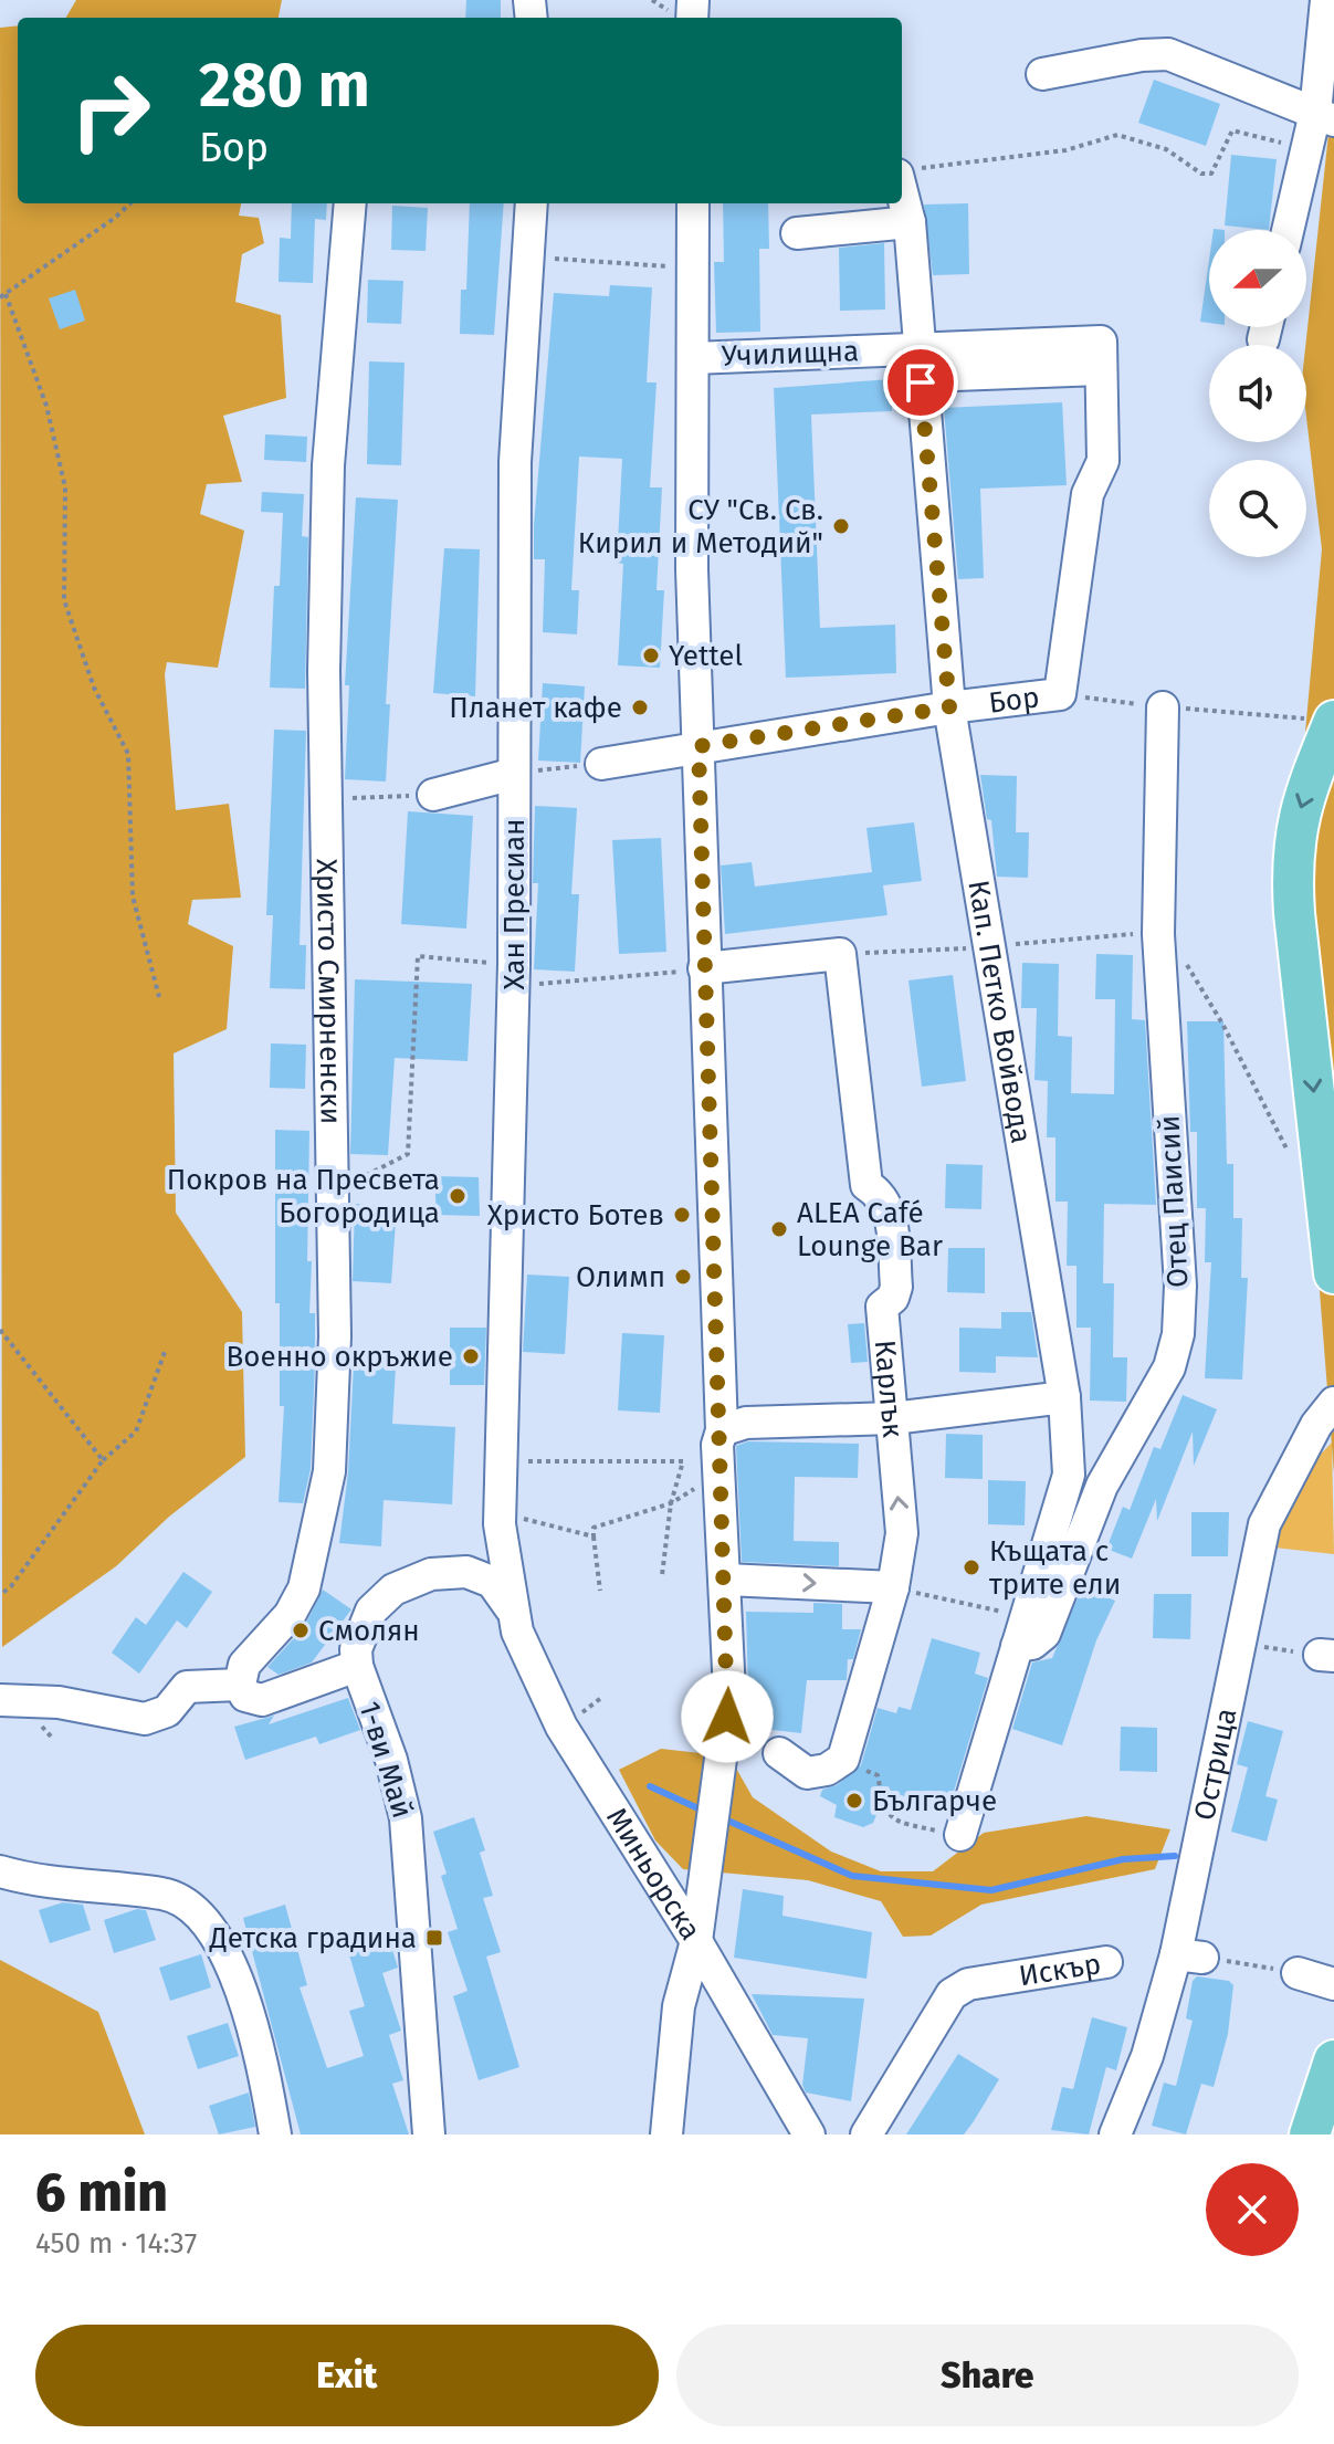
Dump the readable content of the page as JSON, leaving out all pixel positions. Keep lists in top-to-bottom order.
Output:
{
  "streets": {
    "street": [
      "Училищна",
      "Бор",
      "Хан Пресиан",
      "Христо Смирненски",
      "Кап. Петко Войвода",
      "Отец Паисий",
      "Карлък",
      "1-ви Май",
      "Острица",
      "Миньорска",
      "Искър"
    ]
  },
  "crossings": [
    ["Училищна", "Кап. Петко Войвода"],
    ["Бор", "Кап. Петко Войвода"],
    ["Хан Пресиан", "1-ви Май"],
    ["Хан Пресиан", "Миньорска"],
    ["Кап. Петко Войвода", "Отец Паисий"],
    ["1-ви Май", "Миньорска"]
  ],
  "places": {
    "other": [
      "СУ \"Св. Св. Кирил и Методий\"",
      "Yettel",
      "Планет кафе",
      "Покров на Пресвета Богородица",
      "Христо Ботев",
      "ALEA Café Lounge Bar",
      "Олимп",
      "Военно окръжие",
      "Къщата с трите ели",
      "Смолян",
      "Българче"
    ],
    "transit": ["Детска градина"]
  },
  "north": "left",
  "page": {
    "turn": ["280 m", "Бор"],
    "heading": ["6 min", "450 m · 14:37"],
    "buttons": ["Exit", "Share"]
  }
}
